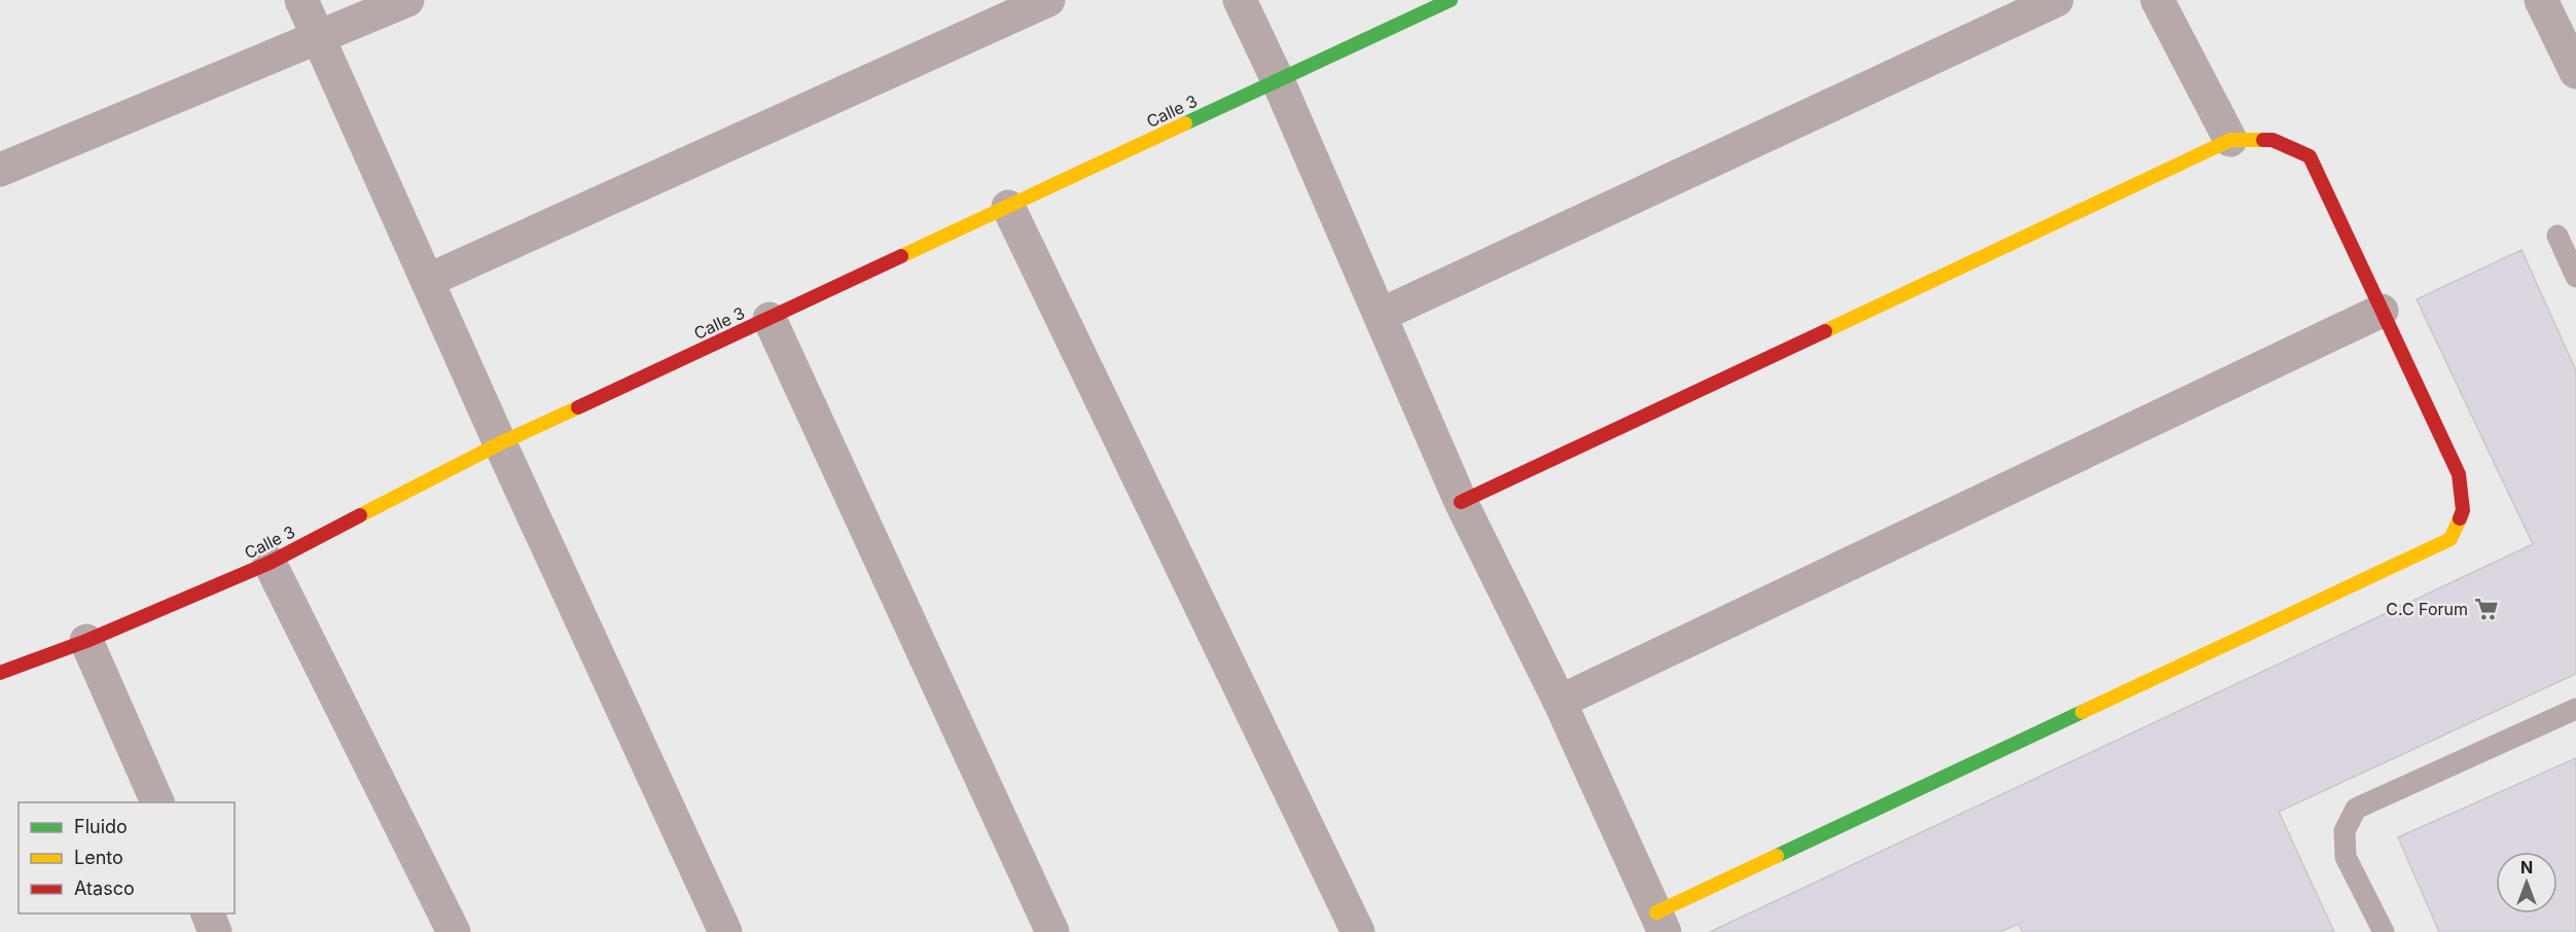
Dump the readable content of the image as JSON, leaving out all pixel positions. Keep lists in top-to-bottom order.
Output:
{
  "streets": {
    "street": ["Calle 3"]
  },
  "places": {
    "supermarket": ["C.C Forum"]
  },
  "legend": ["Fluido", "Lento", "Atasco"],
  "north": "top"
}
